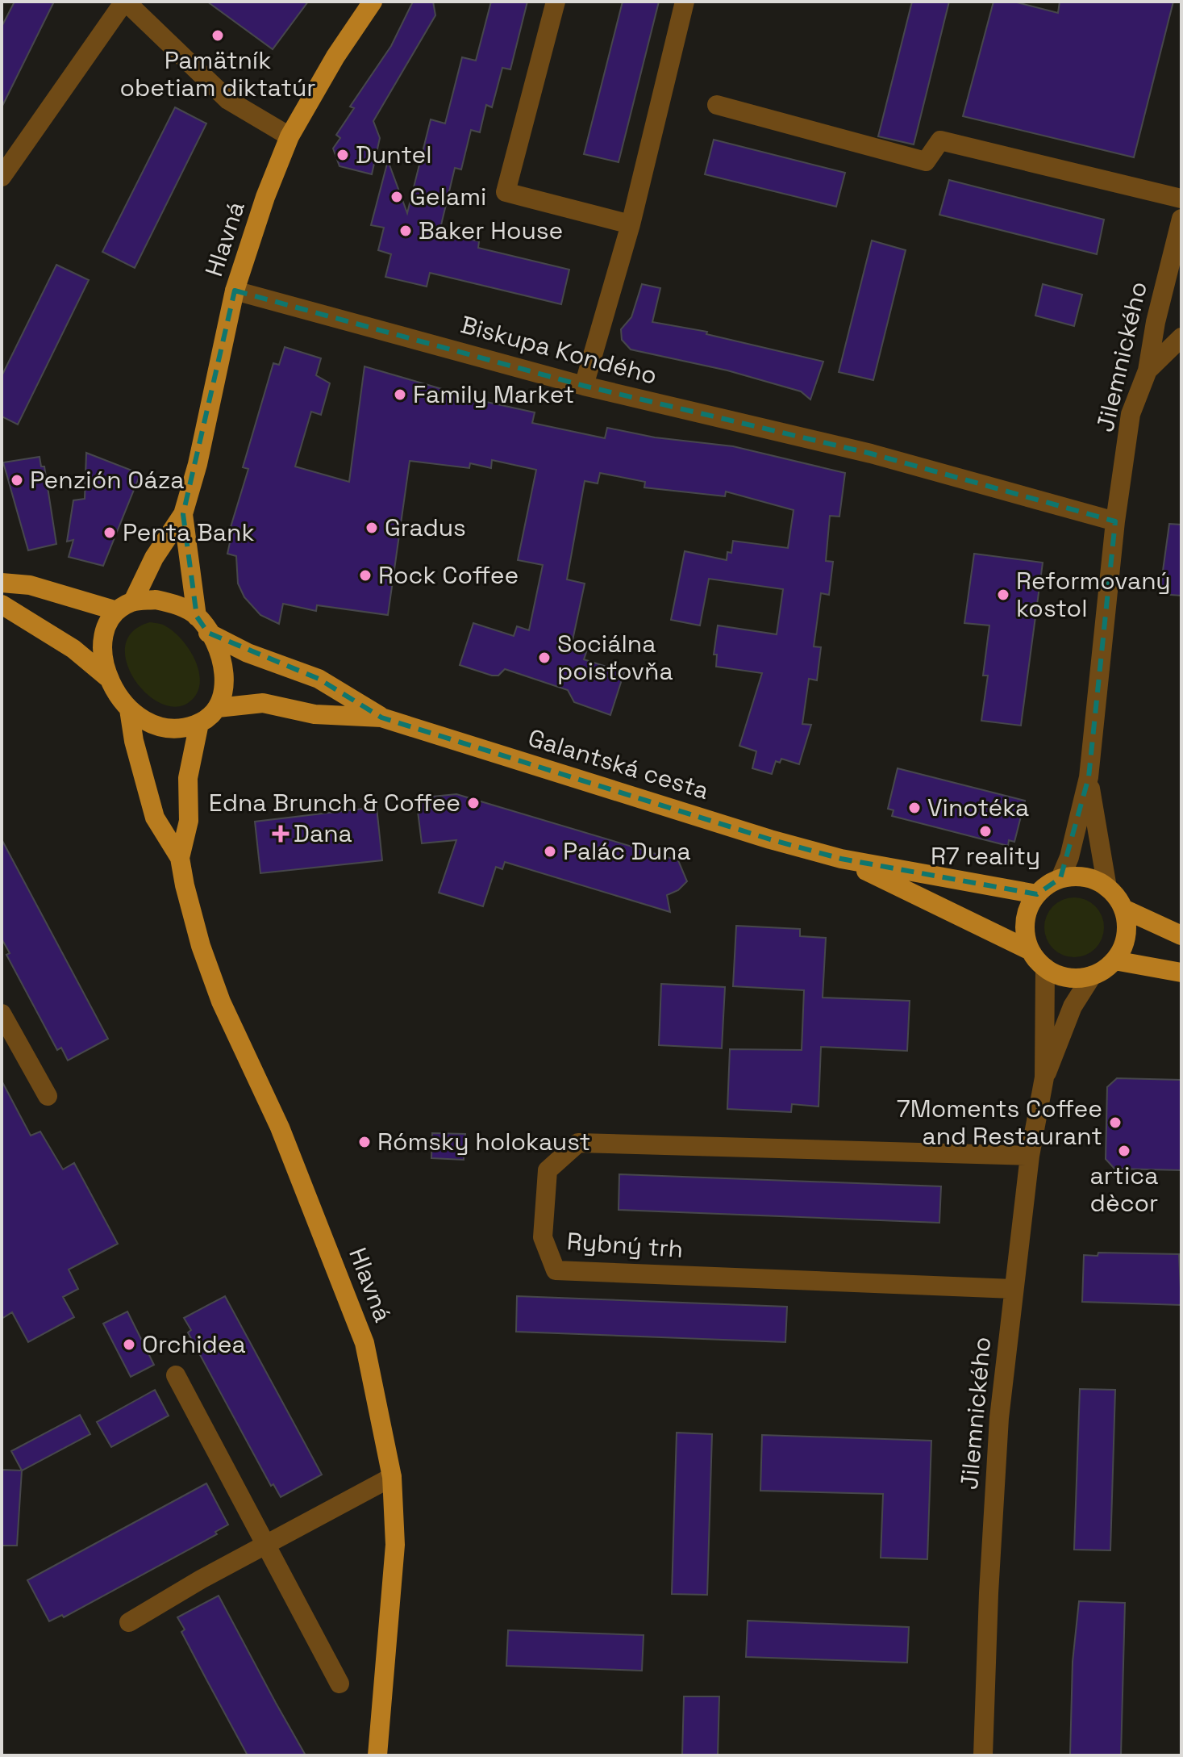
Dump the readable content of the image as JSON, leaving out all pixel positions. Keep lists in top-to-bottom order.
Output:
{
  "streets": {
    "main road": ["Hlavná", "Galantská cesta"],
    "street": ["Biskupa Kondého", "Jilemnického", "Rybný trh"]
  },
  "crossings": [
    ["Hlavná", "Biskupa Kondého"],
    ["Biskupa Kondého", "Jilemnického"],
    ["Jilemnického", "Galantská cesta"],
    ["Jilemnického", "Rybný trh"]
  ],
  "places": {
    "other": [
      "Pamätník obetiam diktatúr",
      "Duntel",
      "Gelami",
      "Baker House",
      "Family Market",
      "Penzión Oáza",
      "Gradus",
      "Penta Bank",
      "Rock Coffee",
      "Reformovaný kostol",
      "Sociálna poisťovňa",
      "Edna Brunch & Coffee",
      "Vinotéka",
      "R7 reality",
      "Palác Duna",
      "7Moments Coffee and Restaurant",
      "Rómsky holokaust",
      "artica dècor",
      "Orchidea"
    ],
    "health": ["Dana"]
  }
}
